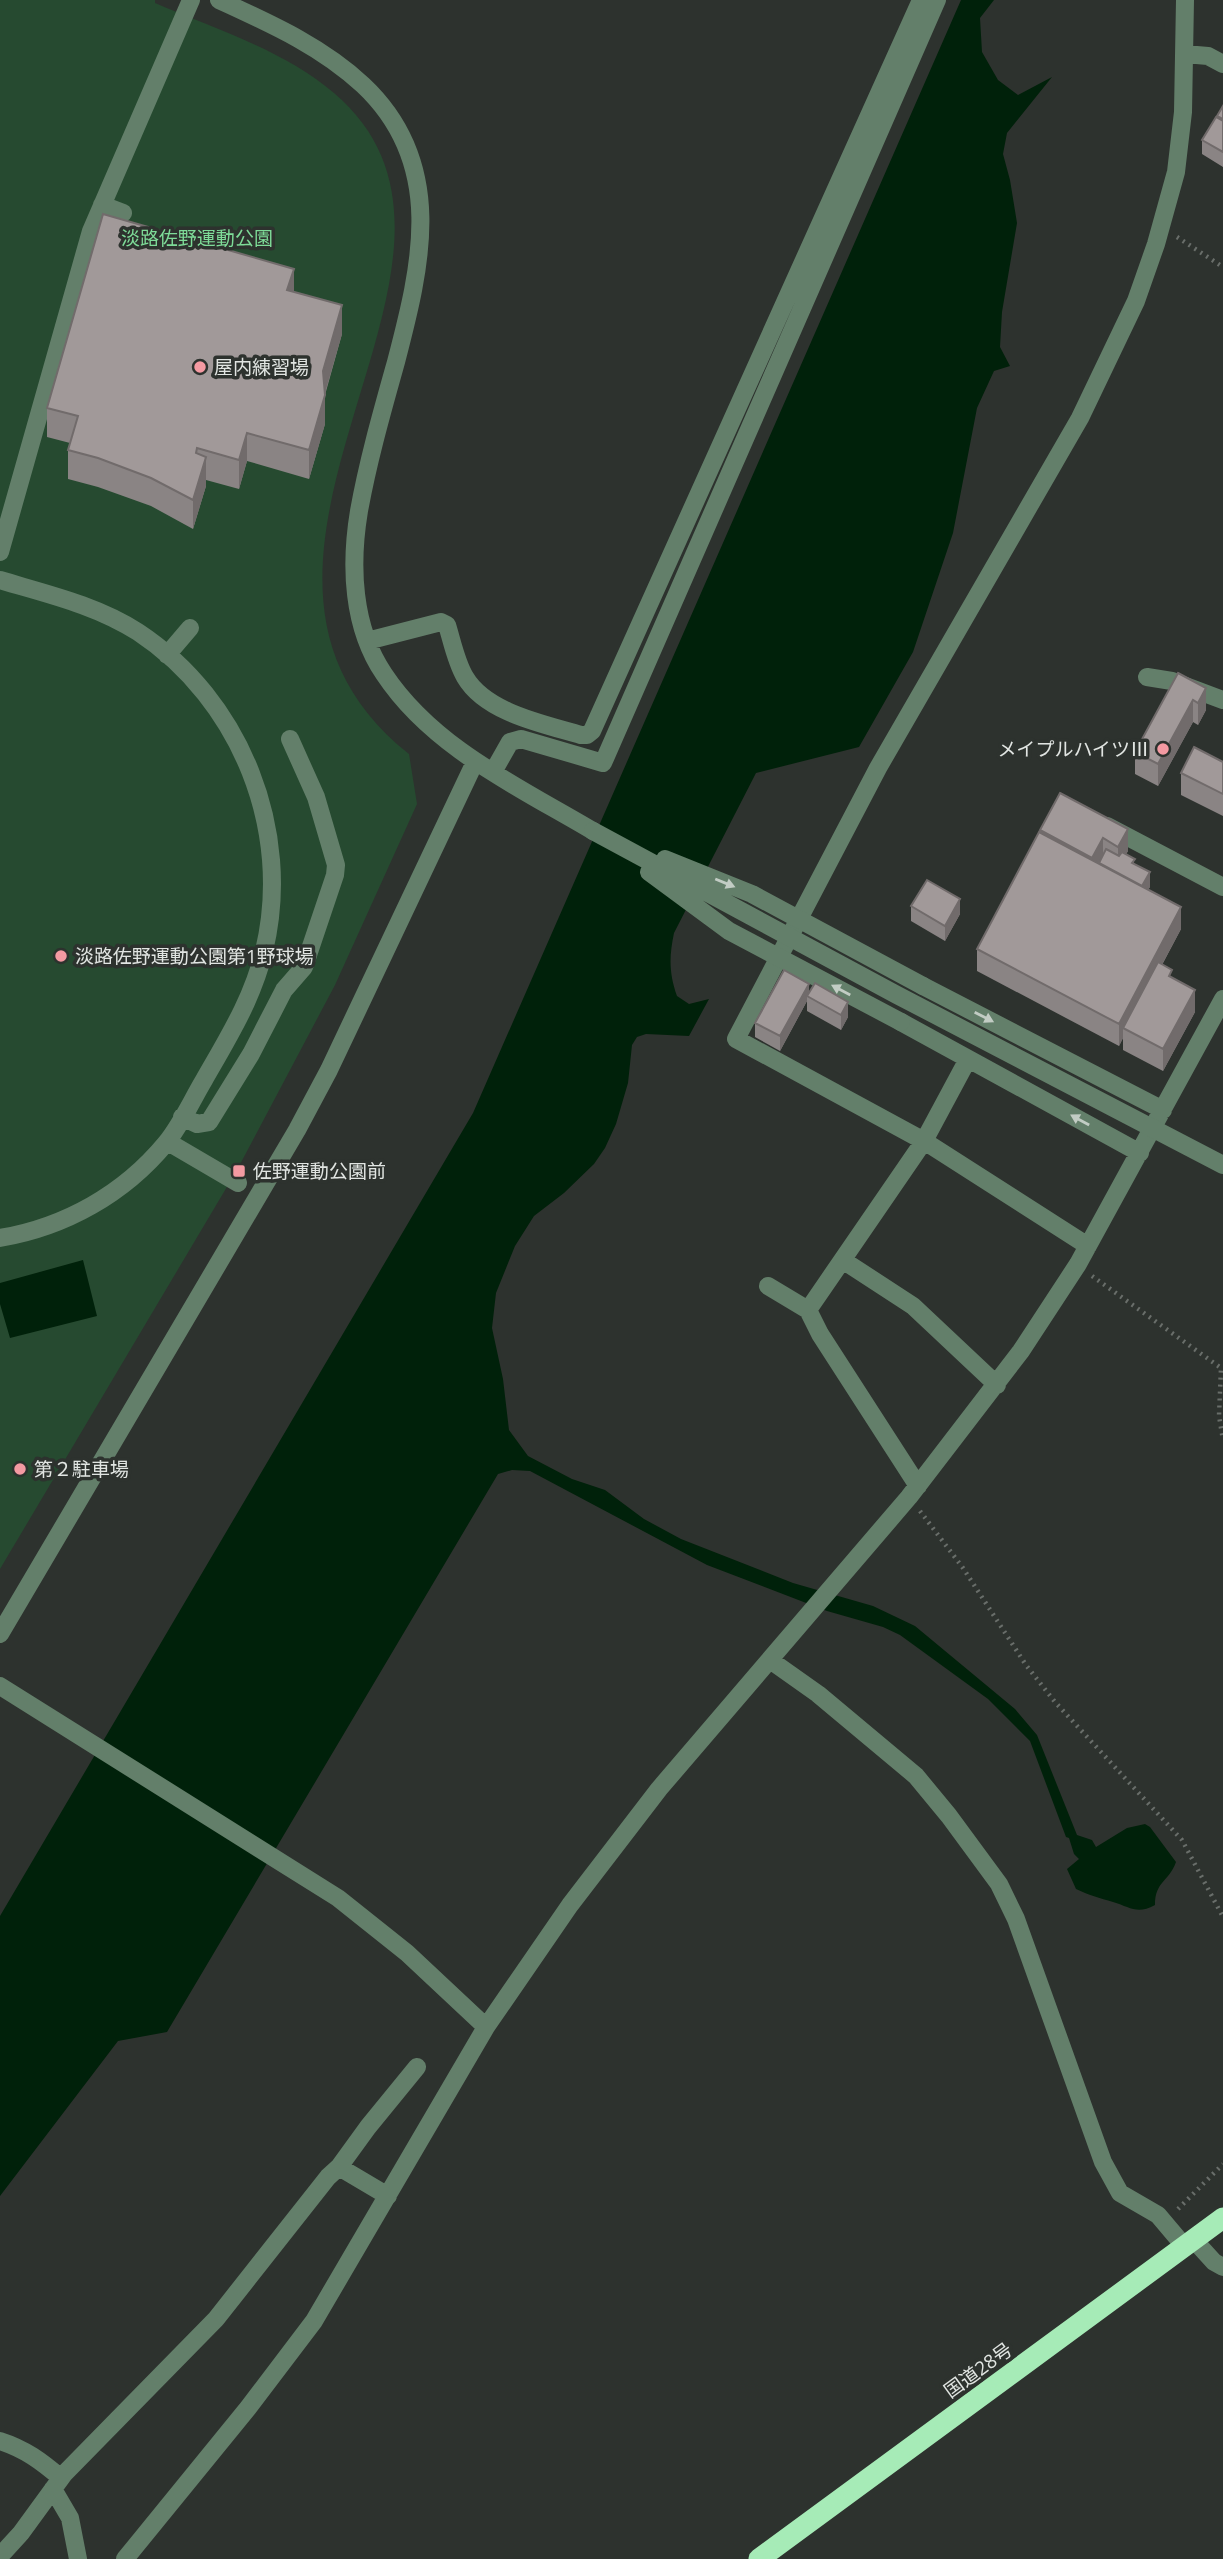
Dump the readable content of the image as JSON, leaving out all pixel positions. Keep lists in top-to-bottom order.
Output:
{
  "streets": {
    "highway": ["国道28号"]
  },
  "parks": ["淡路佐野運動公園"],
  "places": {
    "other": [
      "屋内練習場",
      "メイプルハイツⅢ",
      "淡路佐野運動公園第1野球場",
      "第２駐車場"
    ],
    "transit": ["佐野運動公園前"]
  }
}
